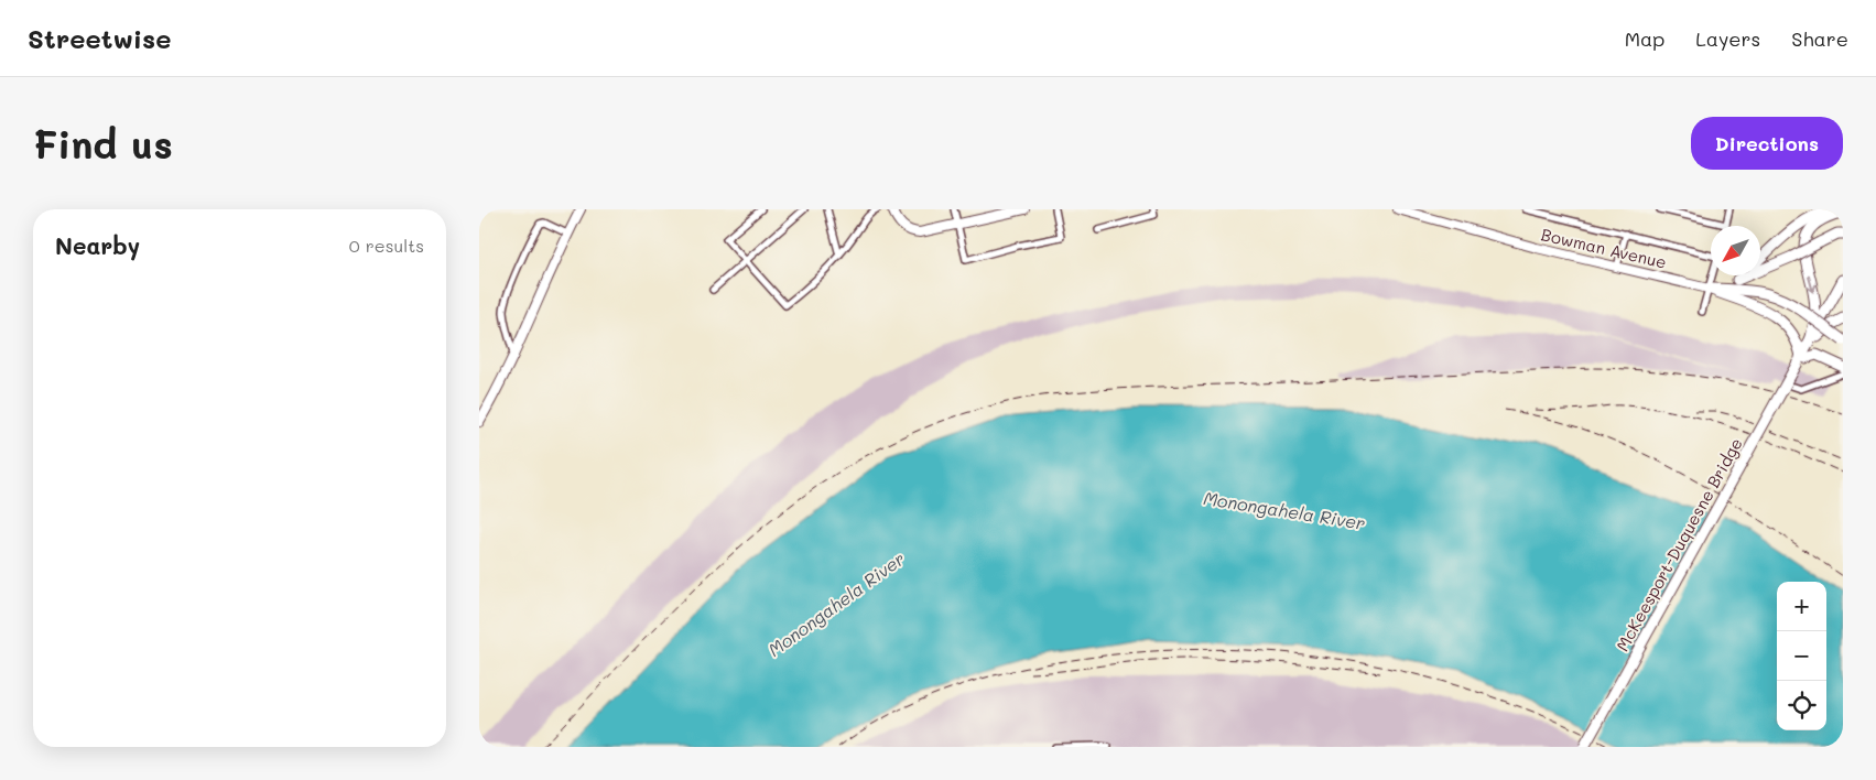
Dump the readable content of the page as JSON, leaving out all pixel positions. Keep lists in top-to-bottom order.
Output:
{
  "streets": {
    "main road": ["Bowman Avenue", "McKeesport-Duquesne Bridge"]
  },
  "water": ["Monongahela River"],
  "north": "bottom left",
  "page": {
    "header": "Streetwise",
    "nav": ["Map", "Layers", "Share"],
    "buttons": "Directions",
    "title": "Find us",
    "heading": ["Nearby", "0 results"],
    "map_buttons": ["+", "−"]
  }
}
